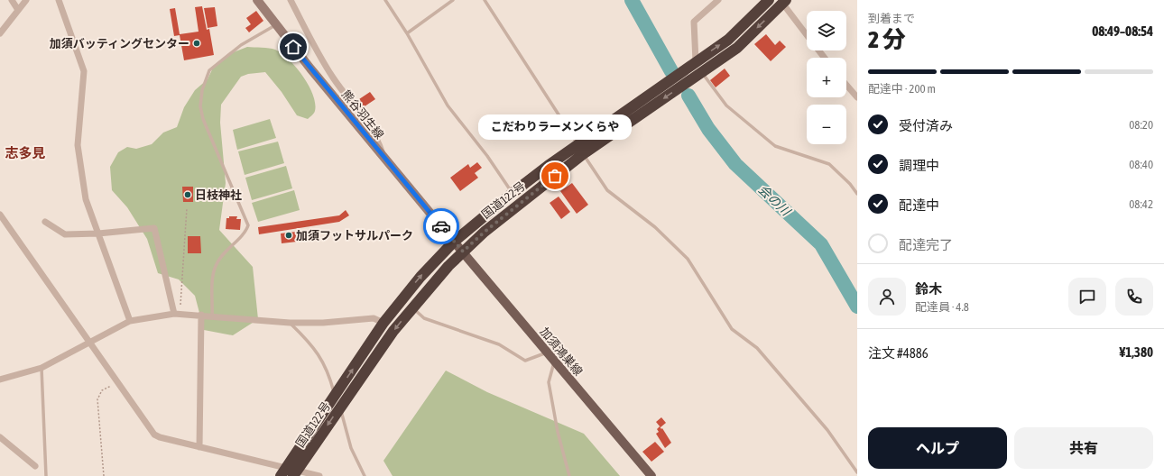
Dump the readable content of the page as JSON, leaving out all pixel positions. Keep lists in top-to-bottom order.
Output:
{
  "streets": {
    "highway": ["国道122号"],
    "main road": ["熊谷羽生線", "加須鴻巣線"]
  },
  "crossings": [
    ["熊谷羽生線", "国道122号"],
    ["熊谷羽生線", "加須鴻巣線"],
    ["国道122号", "加須鴻巣線"]
  ],
  "districts": ["志多見"],
  "water": ["会の川"],
  "places": [
    "加須バッティングセンター",
    "こだわりラーメンくらや",
    "日枝神社",
    "加須フットサルパーク"
  ],
  "page": {
    "heading": ["2 分", "到着まで", "08:49–08:54"],
    "panel": [
      "鈴木",
      "配達員 · 4.8",
      "注文 #4886",
      "¥1,380"
    ],
    "map_buttons": ["+", "−"],
    "bar": "配達中 · 200 m",
    "list": [
      ["受付済み", "08:20"],
      ["調理中", "08:40"],
      ["配達中", "08:42"],
      "配達完了"
    ],
    "bubble": "こだわりラーメンくらや",
    "buttons": ["ヘルプ", "共有"]
  }
}
